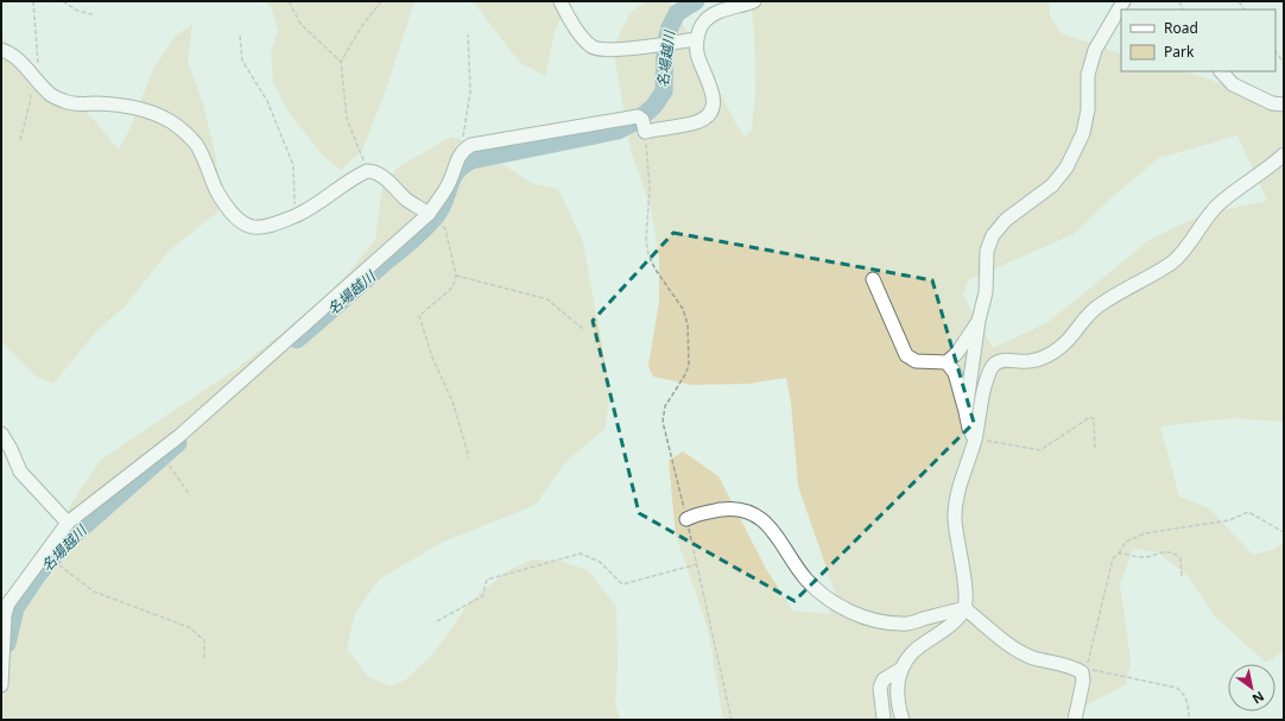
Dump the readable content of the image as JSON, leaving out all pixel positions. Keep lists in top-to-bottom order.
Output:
{
  "water": ["名場越川"],
  "legend": ["Road", "Park"],
  "north": "bottom right"
}
